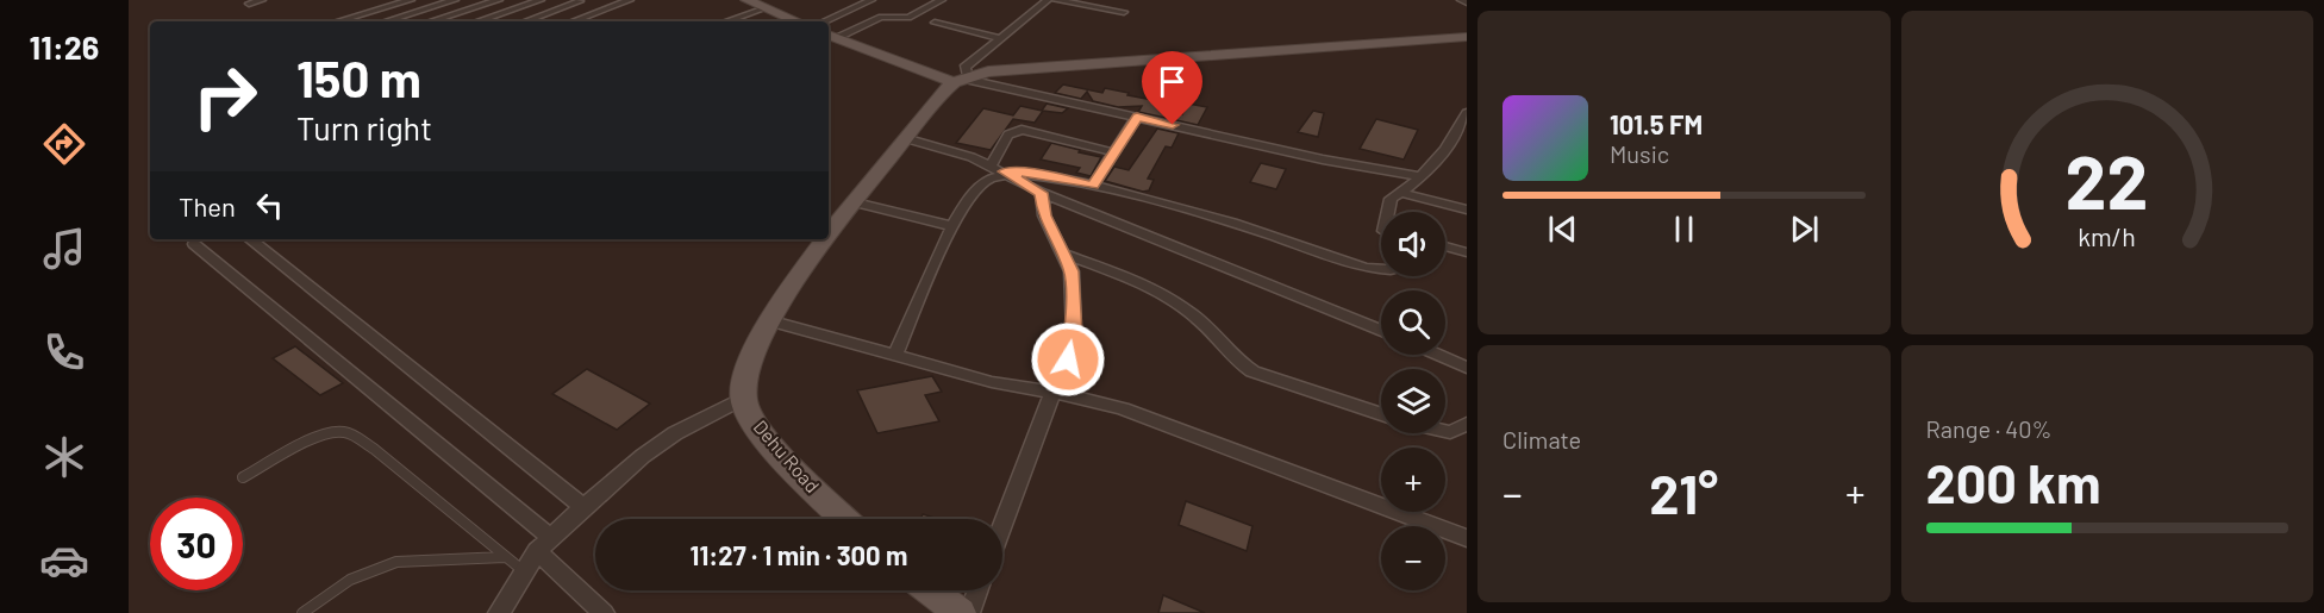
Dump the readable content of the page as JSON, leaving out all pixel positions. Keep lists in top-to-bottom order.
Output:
{
  "streets": {
    "main road": ["Dehu Road"]
  },
  "page": {
    "tabs": "11:26",
    "turn": ["150 m", "Turn right"],
    "song": ["101.5 FM", "Music"],
    "then": "Then",
    "map_buttons": ["+", "−"],
    "tile": [
      "Climate",
      ["Range · 40%", "200 km"]
    ],
    "heat": ["−", "21°", "+"],
    "limit": "30",
    "trip": "11:27 · 1 min · 300 m",
    "gauge": ["22", "km/h"]
  }
}
